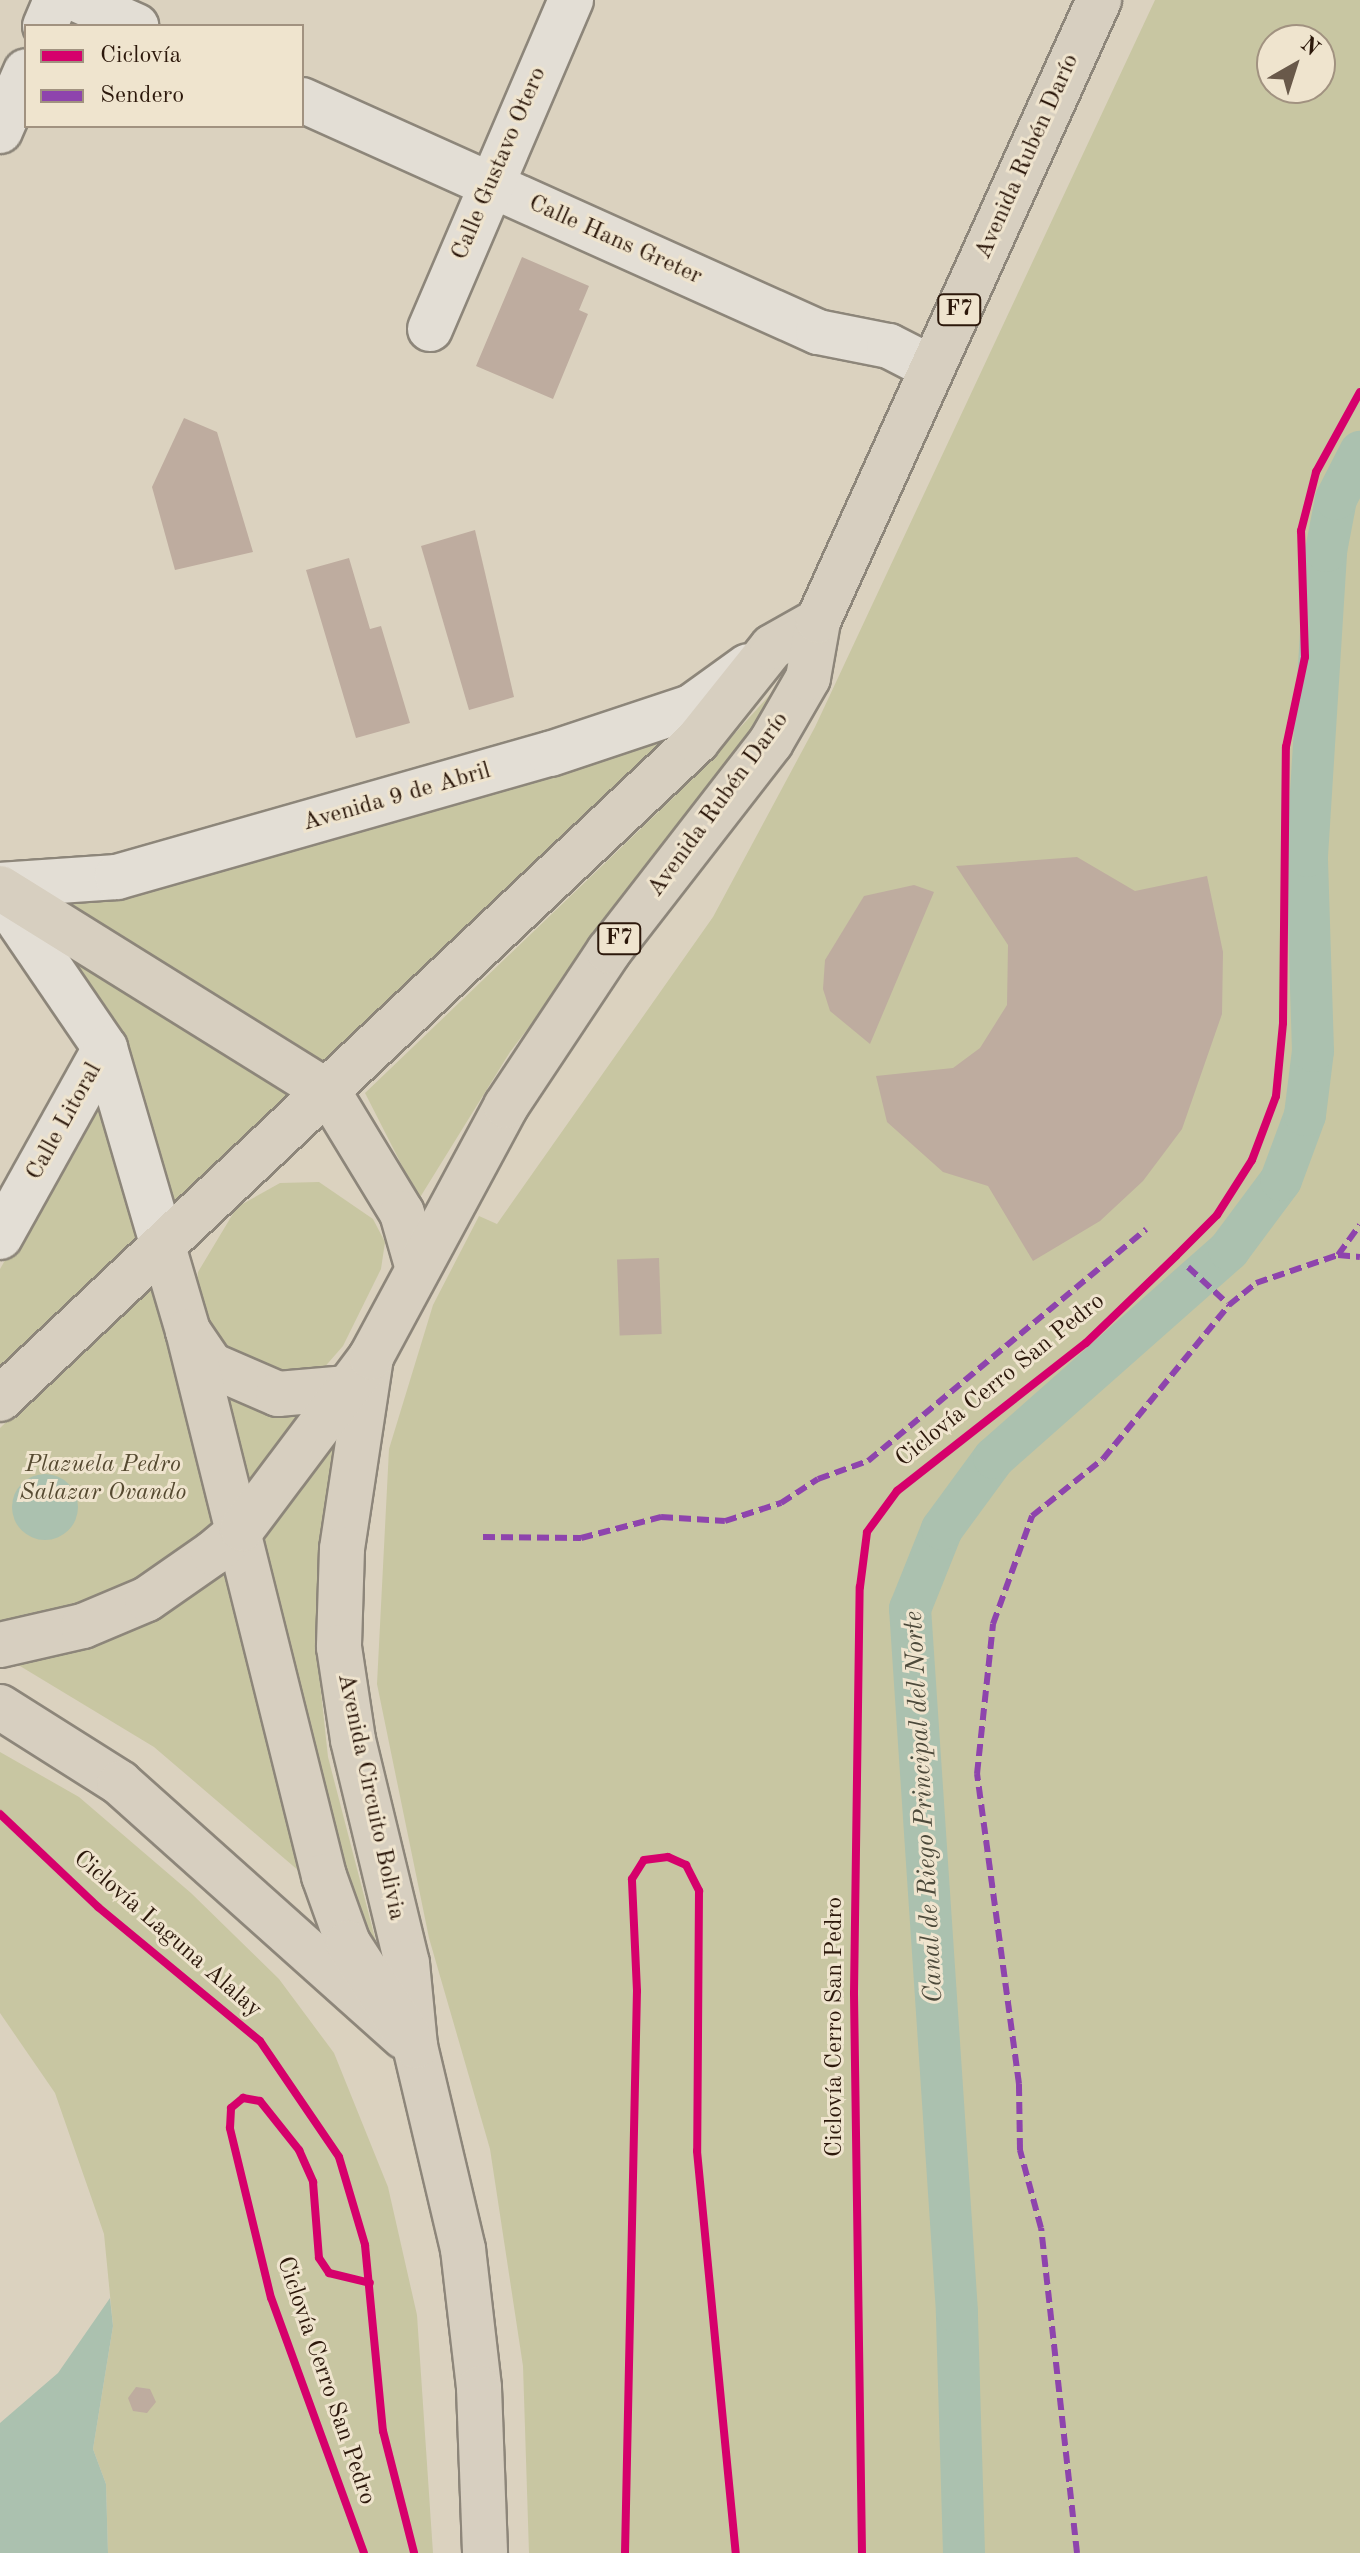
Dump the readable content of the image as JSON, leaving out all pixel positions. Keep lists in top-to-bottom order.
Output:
{
  "streets": {
    "main road": ["Avenida Rubén Darío", "F7", "Avenida Circuito Bolivia"],
    "street": [
      "Calle Gustavo Otero",
      "Calle Hans Greter",
      "Avenida 9 de Abril",
      "Calle Litoral"
    ],
    "cycle path": ["Ciclovía Cerro San Pedro", "Ciclovía Laguna Alalay"]
  },
  "crossings": [
    ["Avenida Rubén Darío", "Calle Hans Greter"],
    ["Avenida Rubén Darío", "F7"],
    ["Avenida Rubén Darío", "Avenida Circuito Bolivia"],
    ["Calle Gustavo Otero", "Calle Hans Greter"],
    ["F7", "Avenida Circuito Bolivia"]
  ],
  "water": ["Canal de Riego Principal del Norte"],
  "parks": ["Plazuela Pedro Salazar Ovando"],
  "legend": ["Ciclovía", "Sendero"],
  "north": "top right"
}
